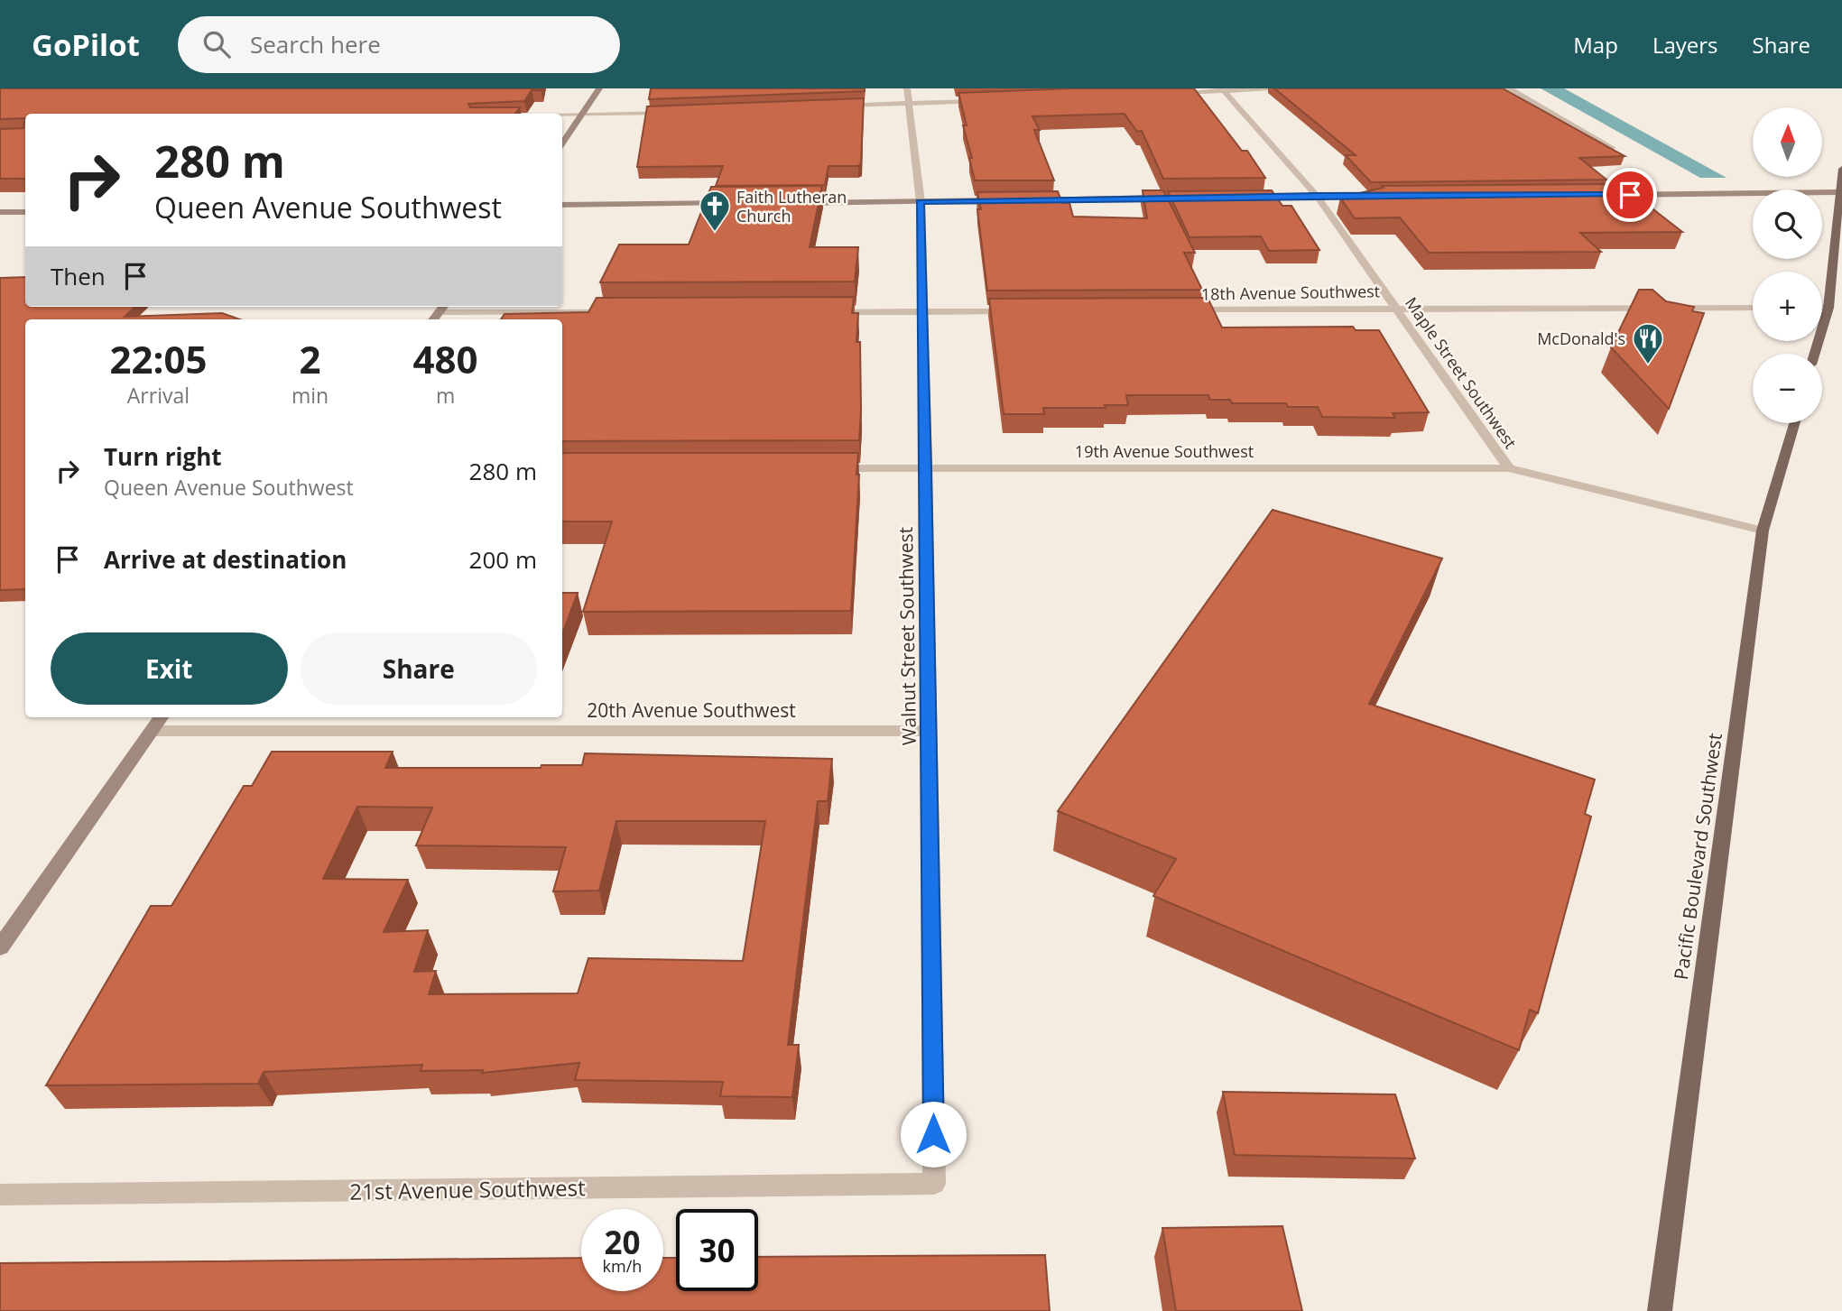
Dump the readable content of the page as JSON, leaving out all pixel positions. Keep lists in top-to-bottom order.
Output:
{
  "streets": {
    "main road": ["Pacific Boulevard Southwest"],
    "street": [
      "18th Avenue Southwest",
      "Maple Street Southwest",
      "19th Avenue Southwest",
      "Walnut Street Southwest",
      "20th Avenue Southwest",
      "21st Avenue Southwest"
    ]
  },
  "crossings": [
    ["18th Avenue Southwest", "Maple Street Southwest"],
    ["Maple Street Southwest", "19th Avenue Southwest"],
    ["19th Avenue Southwest", "Walnut Street Southwest"],
    ["19th Avenue Southwest", "Pacific Boulevard Southwest"],
    ["Walnut Street Southwest", "20th Avenue Southwest"],
    ["Walnut Street Southwest", "21st Avenue Southwest"]
  ],
  "places": {
    "church": ["Faith Lutheran Church"],
    "restaurant": ["McDonald's"]
  },
  "north": "top",
  "page": {
    "header": "GoPilot",
    "search": "Search here",
    "nav": ["Map", "Layers", "Share"],
    "map_buttons": ["+", "−"],
    "turn": ["280 m", "Queen Avenue Southwest"],
    "then": "Then",
    "eta": [
      "22:05",
      "Arrival",
      "2",
      "min",
      "480",
      "m"
    ],
    "list": [
      {
        "name": "Turn right",
        "note": "Queen Avenue Southwest",
        "value": "280 m"
      },
      {
        "name": "Arrive at destination",
        "value": "200 m"
      }
    ],
    "buttons": ["Exit", "Share"],
    "speed": "20 km/h",
    "limit": "30"
  }
}
